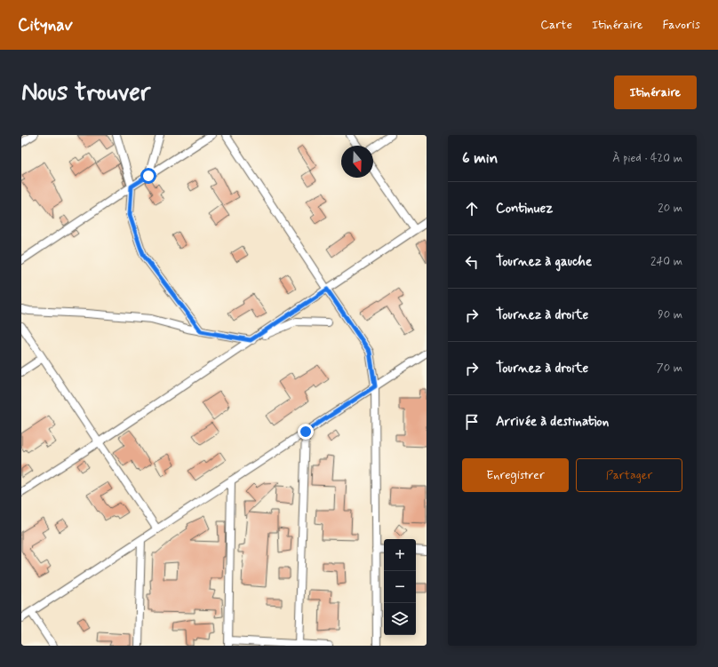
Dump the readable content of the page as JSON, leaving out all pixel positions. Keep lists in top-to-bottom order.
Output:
{
  "north": "bottom",
  "page": {
    "header": "Citynav",
    "nav": ["Carte", "Itinéraire", "Favoris"],
    "buttons": [
      "Itinéraire",
      ["Enregistrer", "Partager"]
    ],
    "title": "Nous trouver",
    "heading": ["6 min", "À pied · 420 m"],
    "list": [
      ["Continuez", "20 m"],
      ["Tournez à gauche", "240 m"],
      ["Tournez à droite", "90 m"],
      ["Tournez à droite", "70 m"],
      "Arrivée à destination"
    ],
    "map_buttons": ["+", "−"]
  }
}
